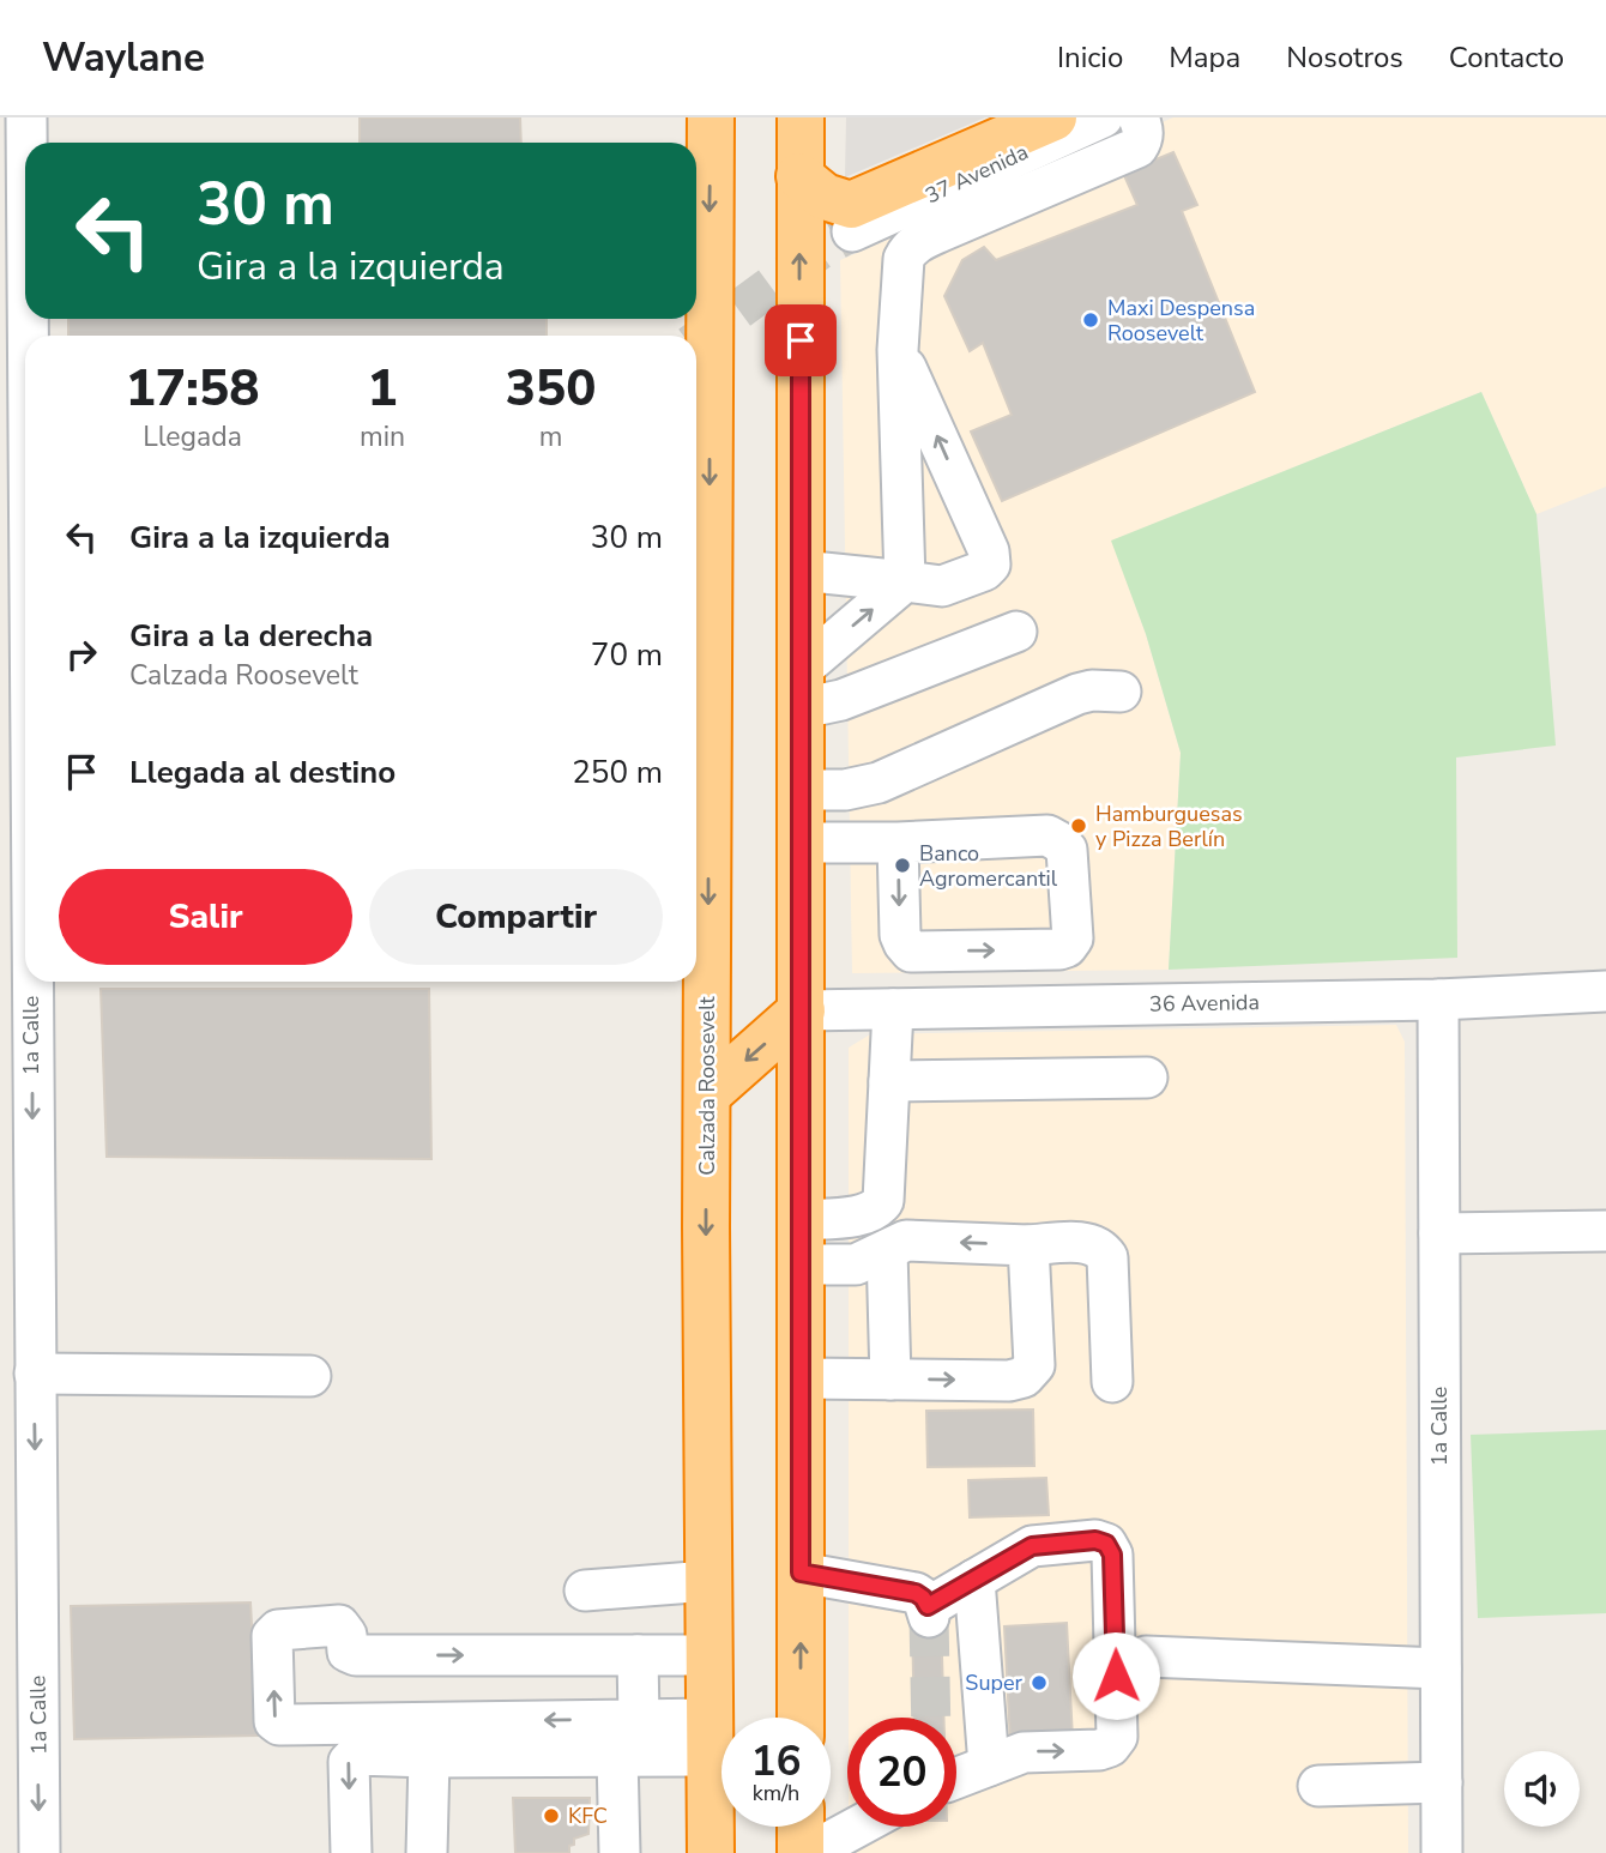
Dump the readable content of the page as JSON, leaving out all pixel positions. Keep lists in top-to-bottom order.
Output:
{
  "streets": {
    "highway": ["Calzada Roosevelt"],
    "street": ["37 Avenida", "36 Avenida", "1a Calle"]
  },
  "crossings": [
    ["36 Avenida", "1a Calle"]
  ],
  "one_way": ["1a Calle"],
  "places": [
    "Maxi Despensa Roosevelt",
    "Hamburguesas y Pizza Berlín",
    "Banco Agromercantil",
    "Super",
    "KFC"
  ],
  "page": {
    "header": "Waylane",
    "nav": [
      "Inicio",
      "Mapa",
      "Nosotros",
      "Contacto"
    ],
    "turn": ["30 m", "Gira a la izquierda"],
    "eta": [
      "17:58",
      "Llegada",
      "1",
      "min",
      "350",
      "m"
    ],
    "list": [
      {
        "name": "Gira a la izquierda",
        "value": "30 m"
      },
      {
        "name": "Gira a la derecha",
        "note": "Calzada Roosevelt",
        "value": "70 m"
      },
      {
        "name": "Llegada al destino",
        "value": "250 m"
      }
    ],
    "buttons": ["Salir", "Compartir"],
    "speed": "16 km/h",
    "limit": "20"
  }
}
